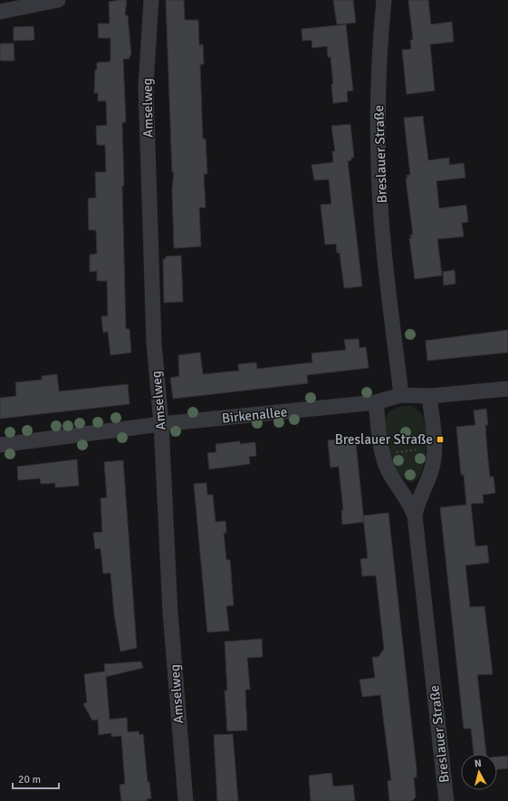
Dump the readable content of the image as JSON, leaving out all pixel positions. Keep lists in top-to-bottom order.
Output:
{
  "streets": {
    "street": ["Amselweg", "Breslauer Straße", "Birkenallee"]
  },
  "crossings": [
    ["Amselweg", "Birkenallee"],
    ["Breslauer Straße", "Birkenallee"]
  ],
  "places": {
    "transit": ["Breslauer Straße"]
  },
  "scale_bar": "20 m",
  "north": "top"
}
